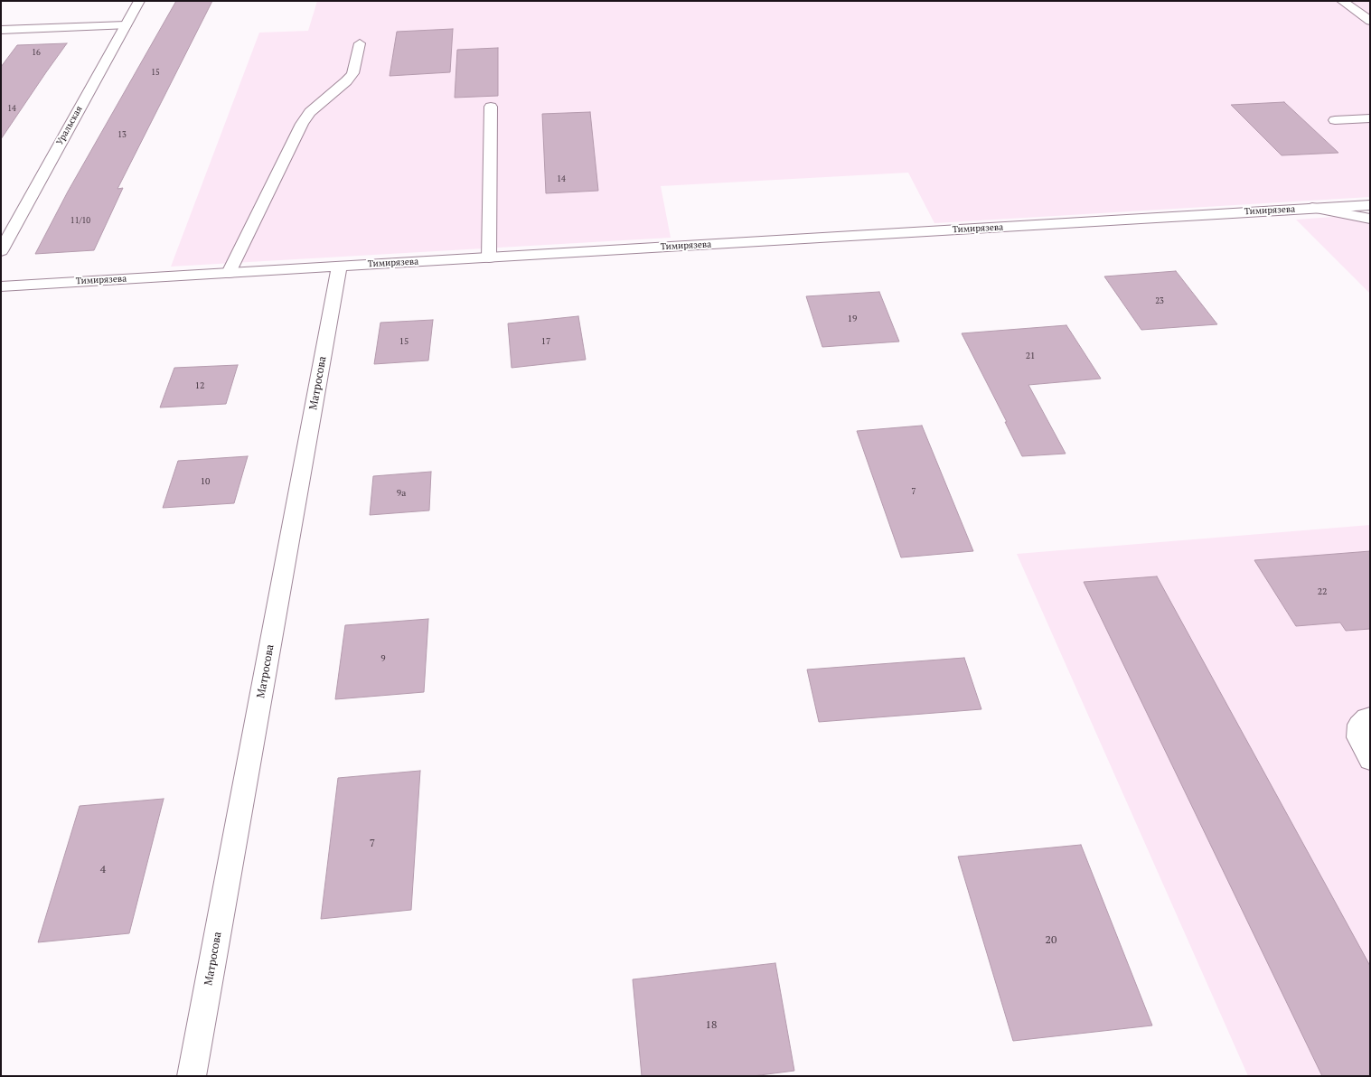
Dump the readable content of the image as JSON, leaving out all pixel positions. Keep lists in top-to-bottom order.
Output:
{
  "streets": {
    "street": ["Уральская", "Тимирязева", "Матросова"]
  },
  "crossings": [
    ["Тимирязева", "Матросова"]
  ],
  "house_numbers": [
    "16",
    "15",
    "14",
    "13",
    "14",
    "11/10",
    "23",
    "19",
    "15",
    "17",
    "21",
    "12",
    "10",
    "7",
    "9а",
    "22",
    "9",
    "7",
    "4",
    "20",
    "18"
  ]
}
